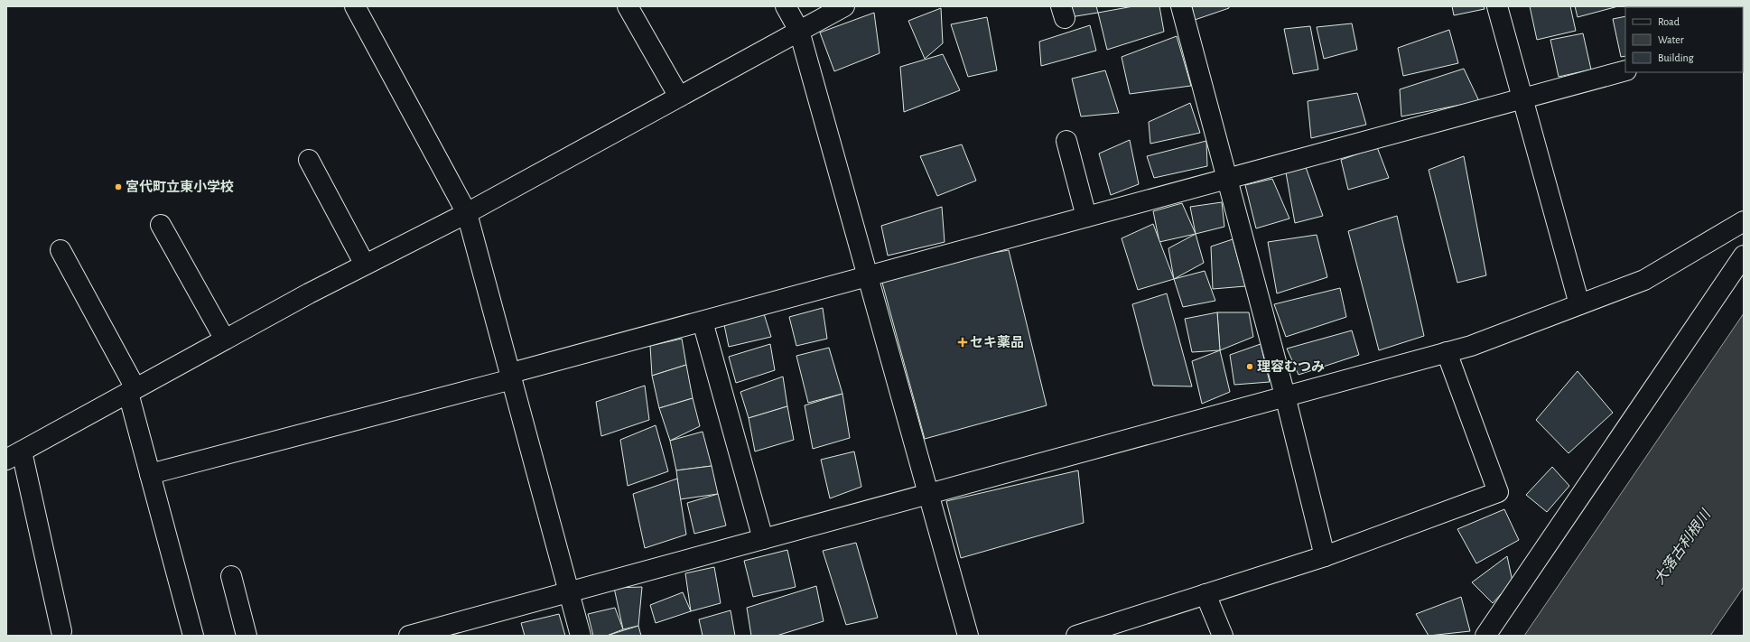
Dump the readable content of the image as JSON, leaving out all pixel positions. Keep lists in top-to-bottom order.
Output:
{
  "water": ["大落古利根川"],
  "places": {
    "other": ["宮代町立東小学校", "理容むつみ"],
    "health": ["セキ薬品"]
  },
  "legend": ["Road", "Water", "Building"]
}
